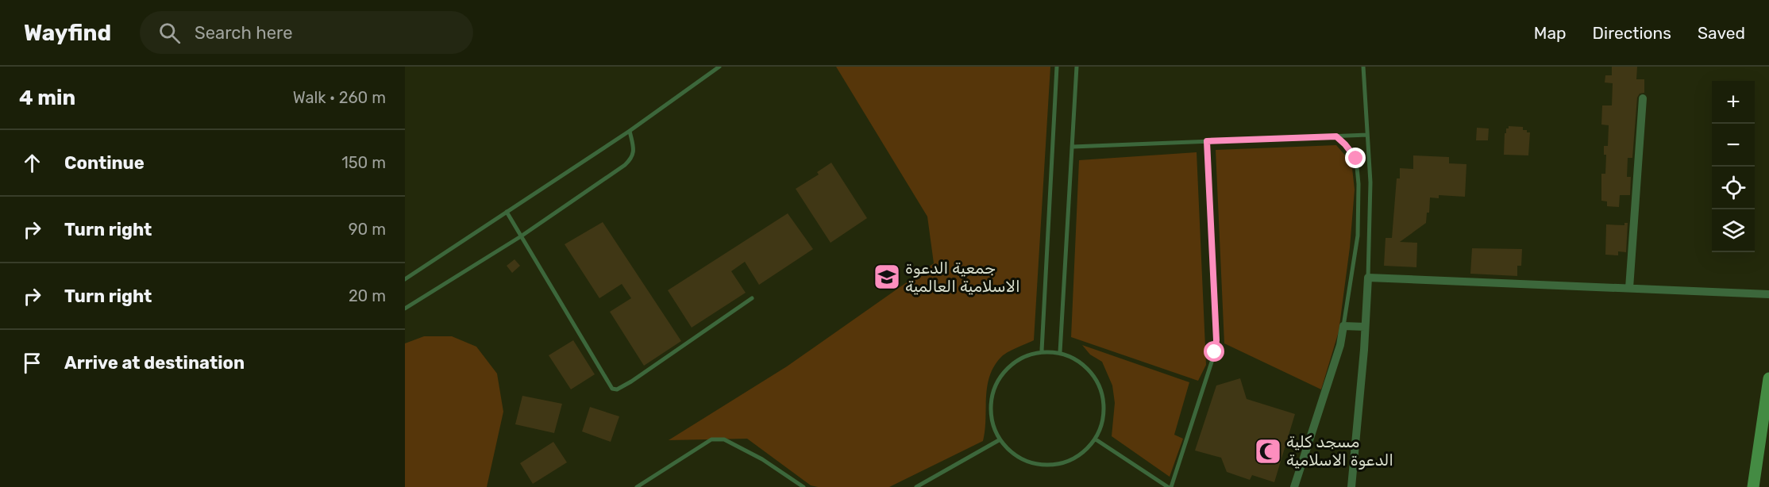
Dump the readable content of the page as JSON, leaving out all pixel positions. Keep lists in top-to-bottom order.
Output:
{
  "places": {
    "school or university": ["جمعية الدعوة الاسلامية العالمية"],
    "mosque": ["مسجد كلية الدعوة الاسلامية"]
  },
  "page": {
    "header": "Wayfind",
    "search": "Search here",
    "nav": ["Map", "Directions", "Saved"],
    "heading": ["4 min", "Walk · 260 m"],
    "map_buttons": ["+", "−"],
    "list": [
      ["Continue", "150 m"],
      ["Turn right", "90 m"],
      ["Turn right", "20 m"],
      "Arrive at destination"
    ]
  }
}
